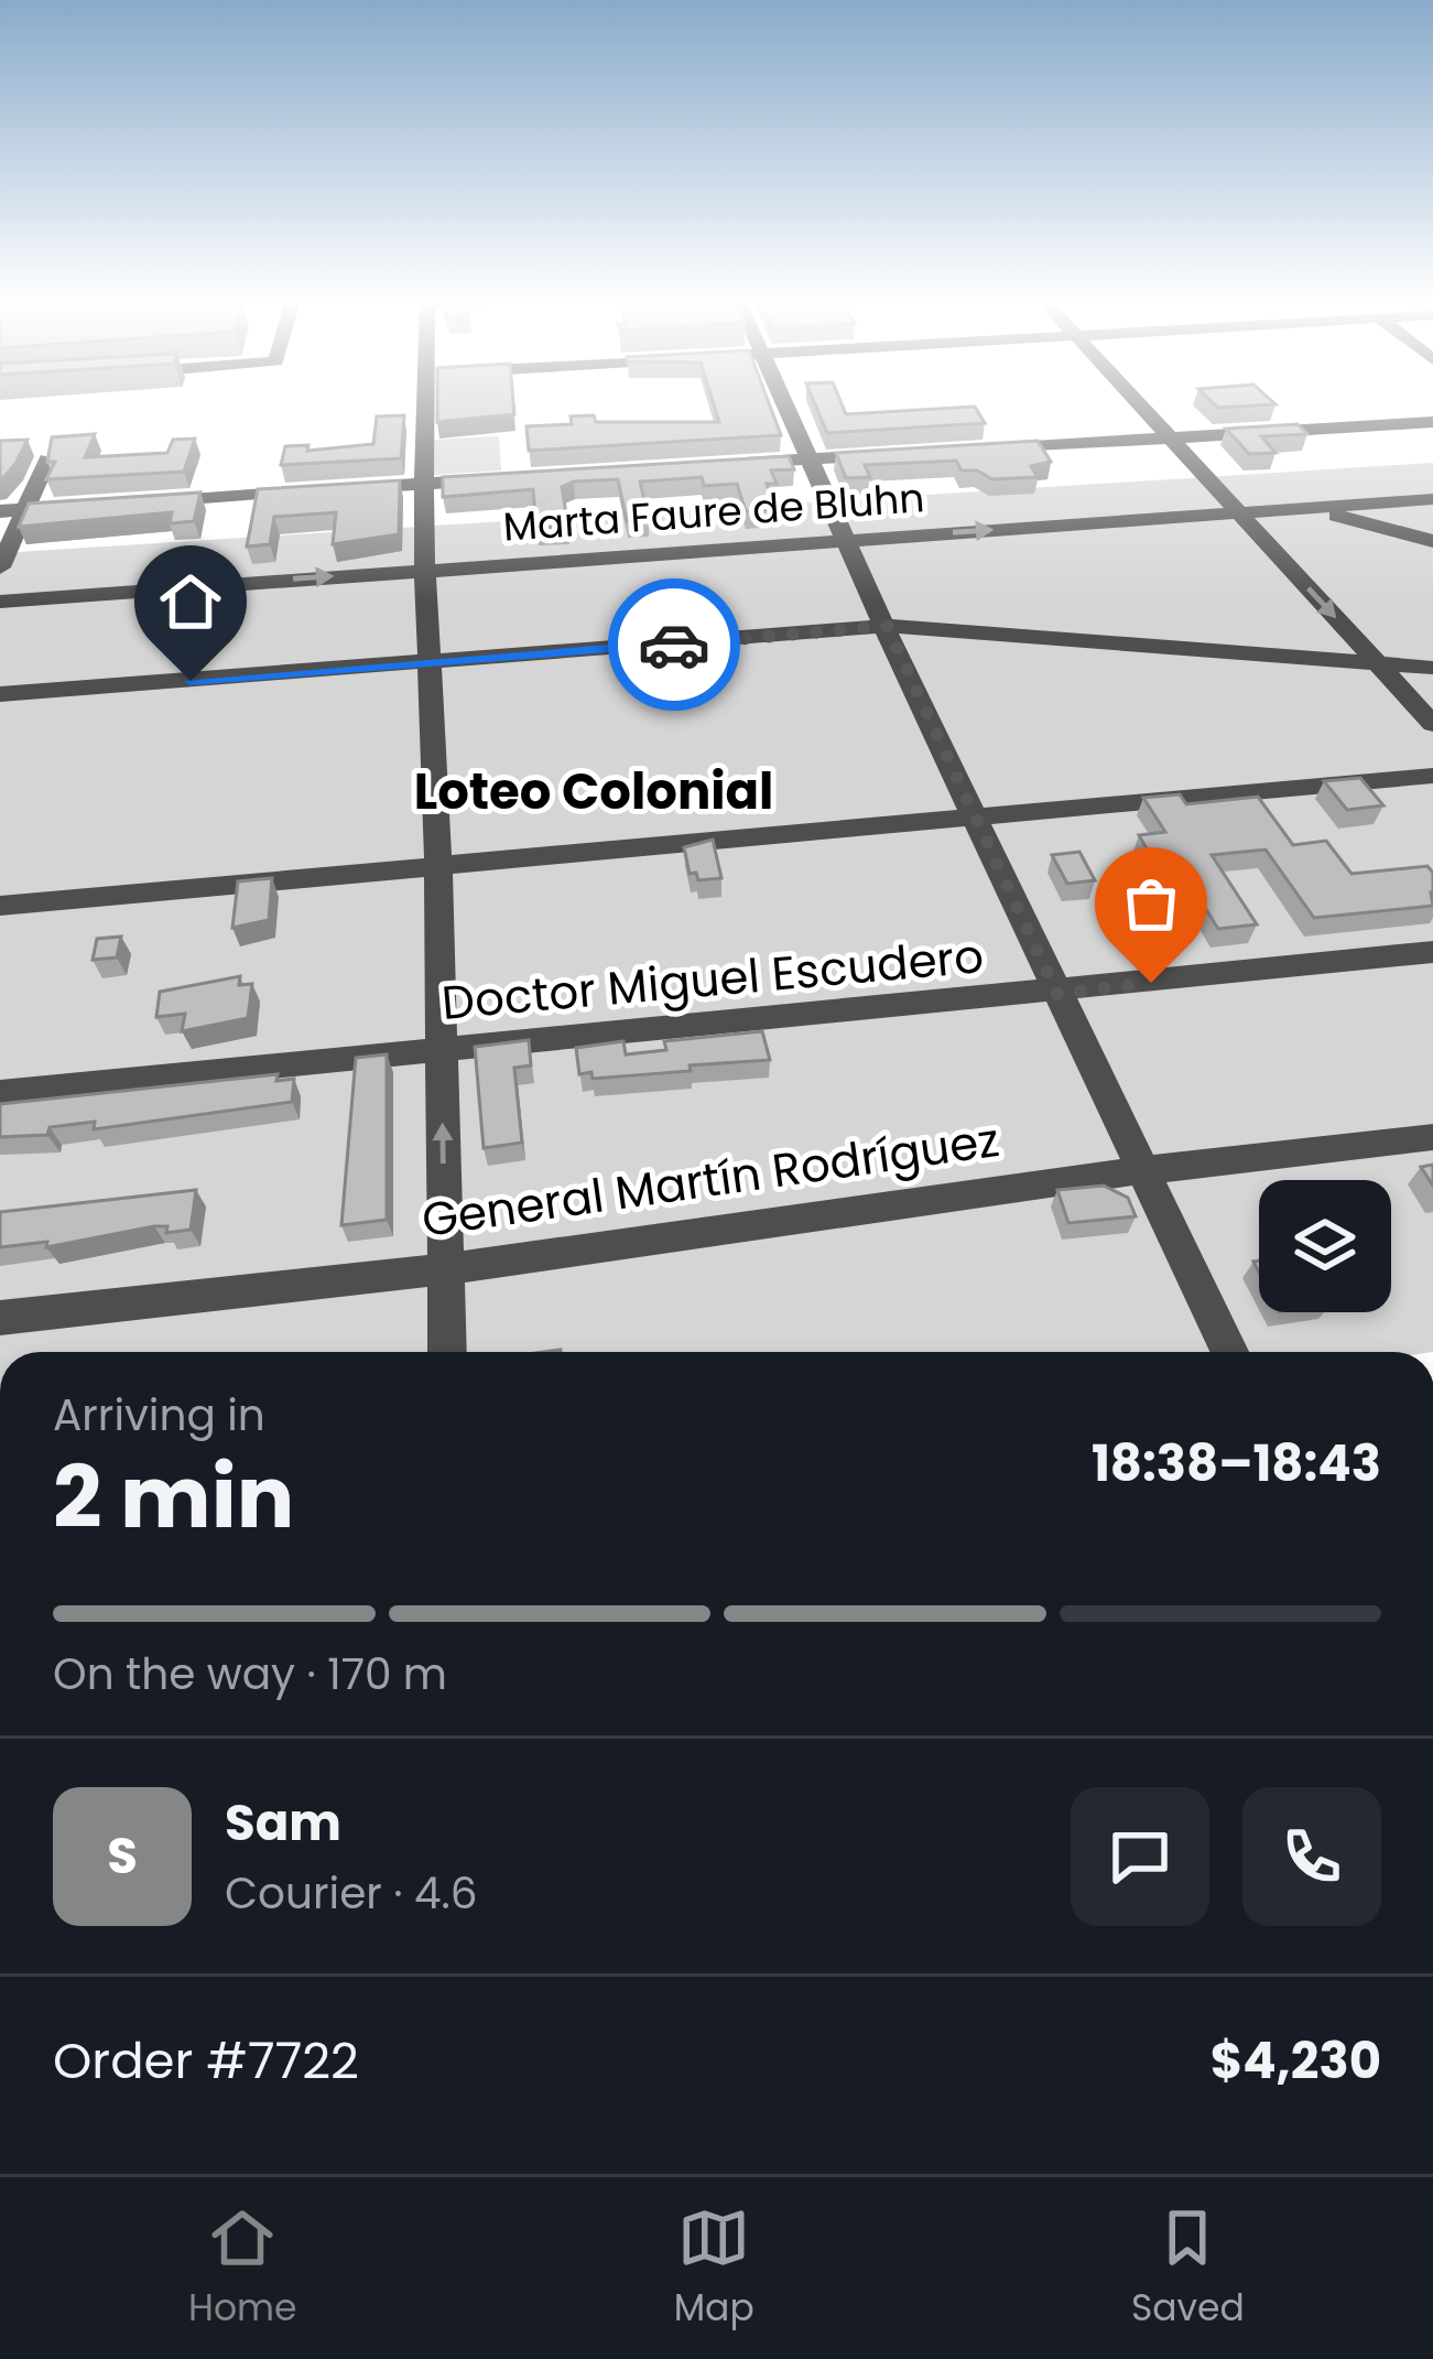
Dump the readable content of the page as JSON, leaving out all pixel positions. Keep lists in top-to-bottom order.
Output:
{
  "streets": {
    "street": ["Marta Faure de Bluhn", "Doctor Miguel Escudero", "General Martín Rodríguez"]
  },
  "districts": ["Loteo Colonial"],
  "page": {
    "heading": ["2 min", "Arriving in", "18:38–18:43"],
    "panel": [
      "Sam",
      "Courier · 4.6",
      "Order #7722",
      "$4,230"
    ],
    "bar": "On the way · 170 m",
    "round": "S",
    "tabs": ["Home", "Map", "Saved"]
  }
}
